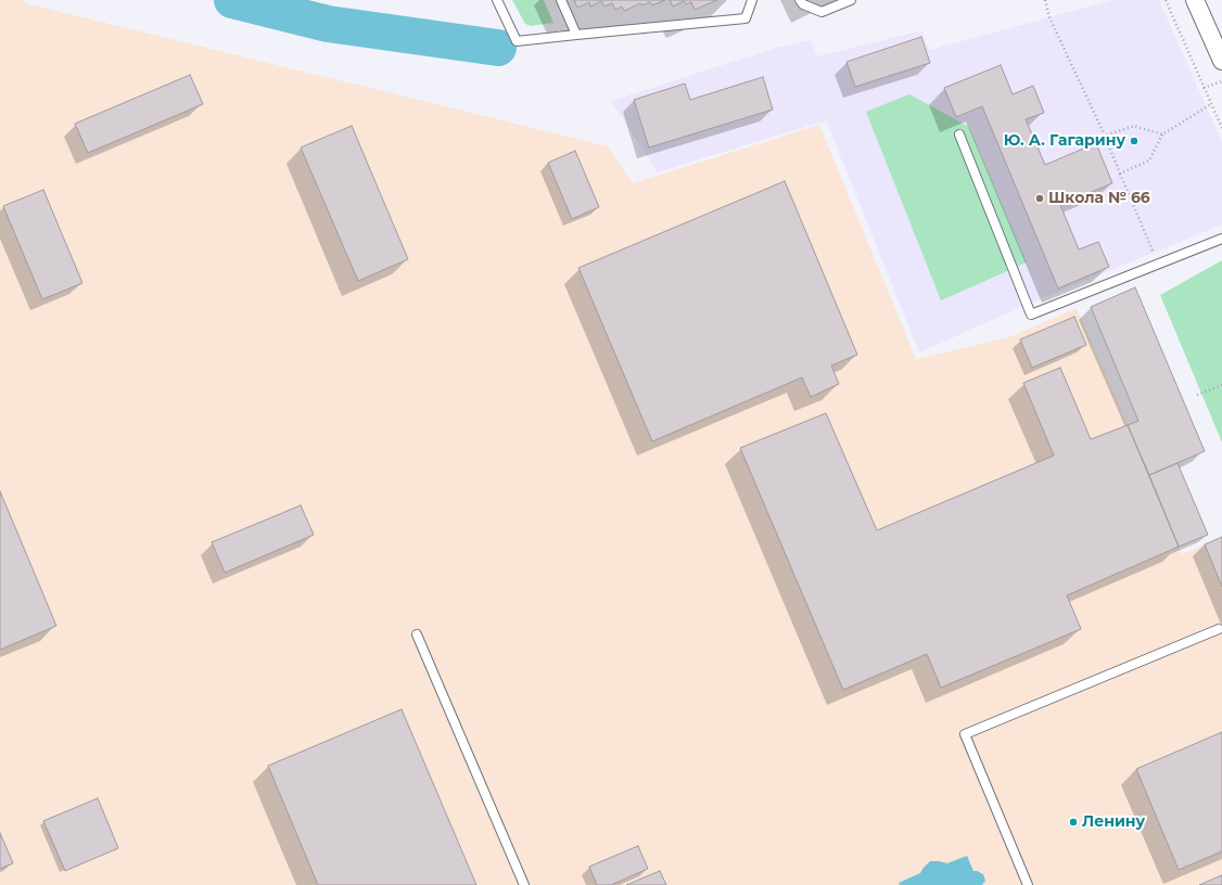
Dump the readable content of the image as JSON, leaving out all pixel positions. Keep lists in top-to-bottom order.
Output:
{
  "places": ["Ю. А. Гагарину", "Школа № 66", "Ленину"]
}
